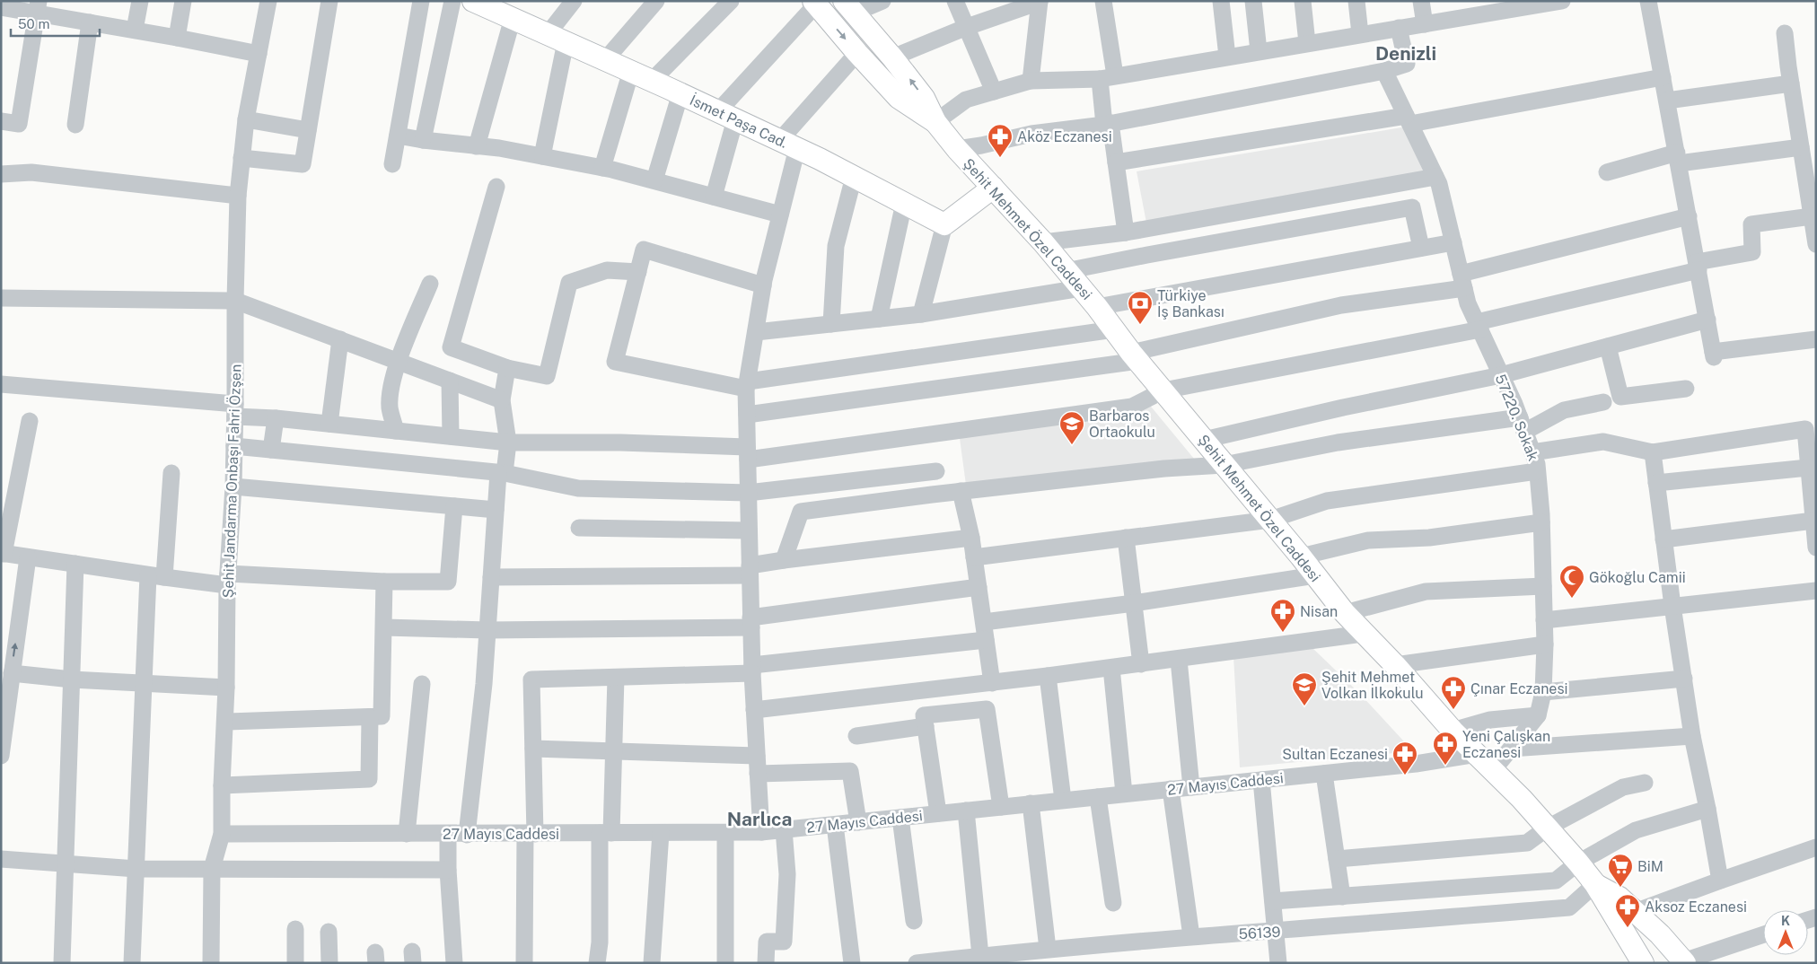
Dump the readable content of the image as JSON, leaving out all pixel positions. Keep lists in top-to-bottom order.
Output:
{
  "streets": {
    "main road": ["İsmet Paşa Cad.", "Şehit Mehmet Özel Caddesi"],
    "street": [
      "57220. Sokak",
      "Şehit Jandarma Onbaşı Fahri Özşen",
      "27 Mayıs Caddesi",
      "56139"
    ]
  },
  "crossings": [
    ["Şehit Mehmet Özel Caddesi", "57220. Sokak"],
    ["Şehit Mehmet Özel Caddesi", "27 Mayıs Caddesi"],
    ["Şehit Mehmet Özel Caddesi", "56139"],
    ["Şehit Jandarma Onbaşı Fahri Özşen", "27 Mayıs Caddesi"]
  ],
  "districts": ["Denizli", "Narlıca"],
  "places": {
    "pharmacy": [
      "Aköz Eczanesi",
      "Nisan",
      "Çınar Eczanesi",
      "Yeni Çalışkan Eczanesi",
      "Sultan Eczanesi",
      "Aksoz Eczanesi"
    ],
    "bank": ["Türkiye İş Bankası"],
    "school or university": ["Barbaros Ortaokulu", "Şehit Mehmet Volkan İlkokulu"],
    "mosque": ["Gökoğlu Camii"],
    "supermarket": ["BiM"]
  },
  "scale_bar": "50 m",
  "north": "top"
}
